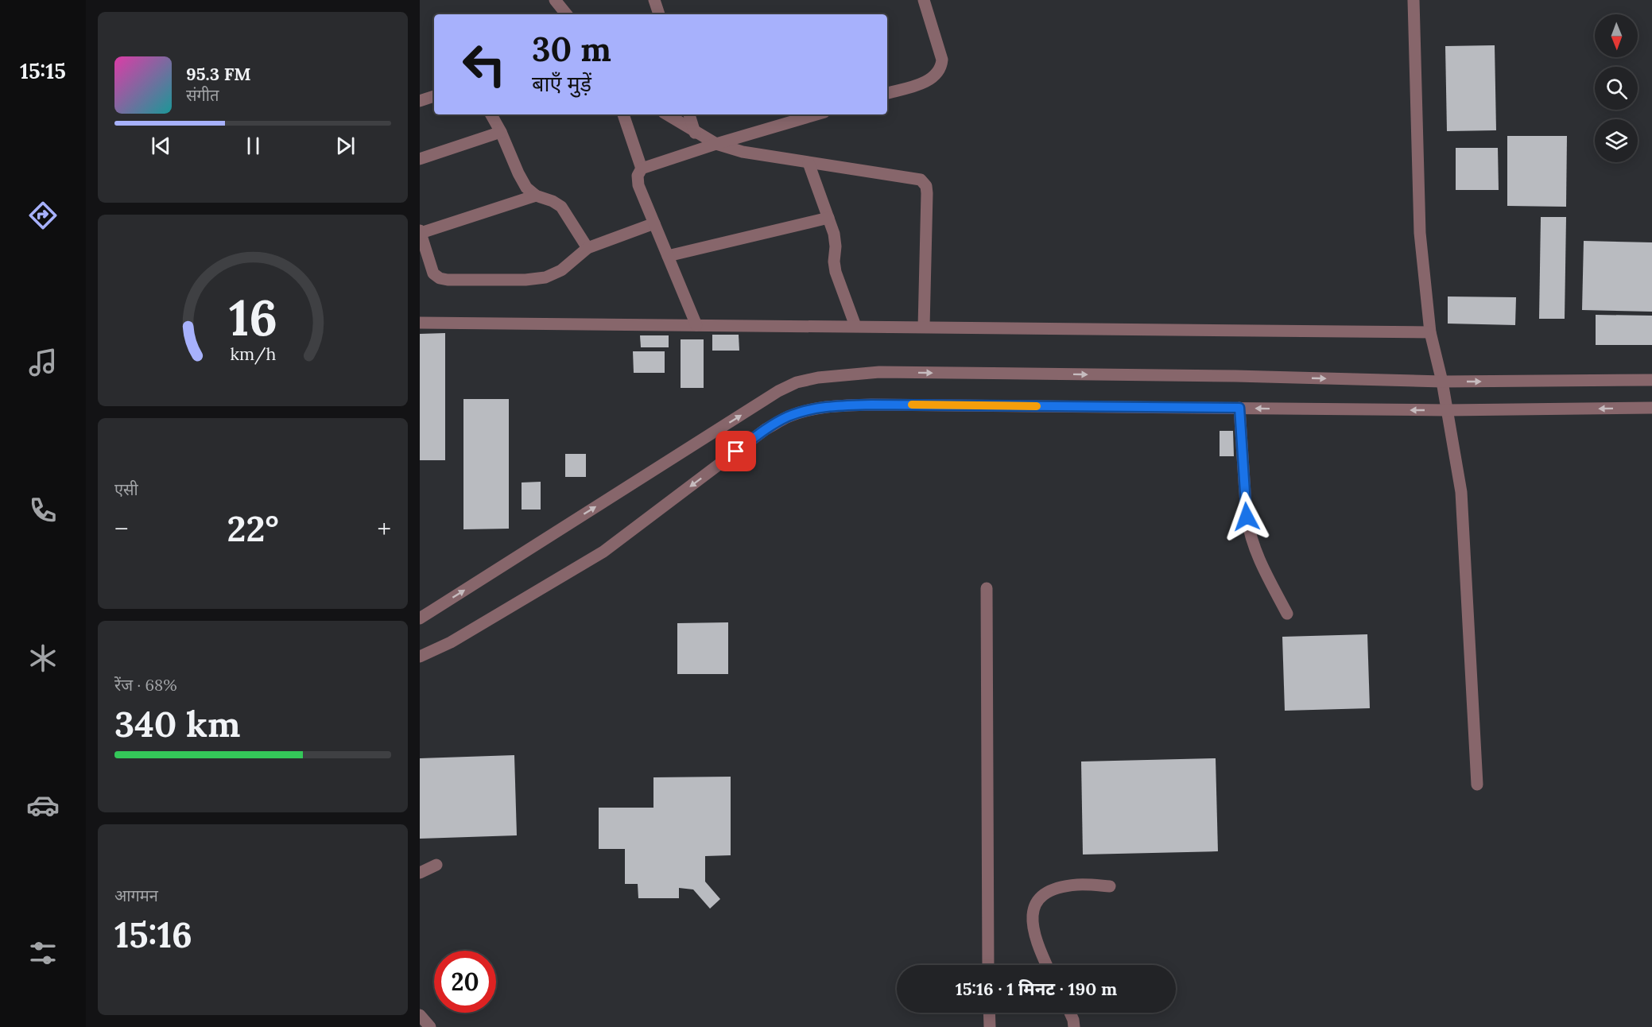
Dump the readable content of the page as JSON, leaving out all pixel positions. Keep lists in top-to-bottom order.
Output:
{
  "north": "bottom",
  "page": {
    "tabs": "15:15",
    "turn": ["30 m", "बाएँ मुड़ें"],
    "song": ["95.3 FM", "संगीत"],
    "tile": [
      "एसी",
      ["रेंज · 68%", "340 km"],
      ["आगमन", "15:16"]
    ],
    "heat": ["−", "22°", "+"],
    "limit": "20",
    "trip": "15:16 · 1 मिनट · 190 m",
    "gauge": ["16", "km/h"]
  }
}
